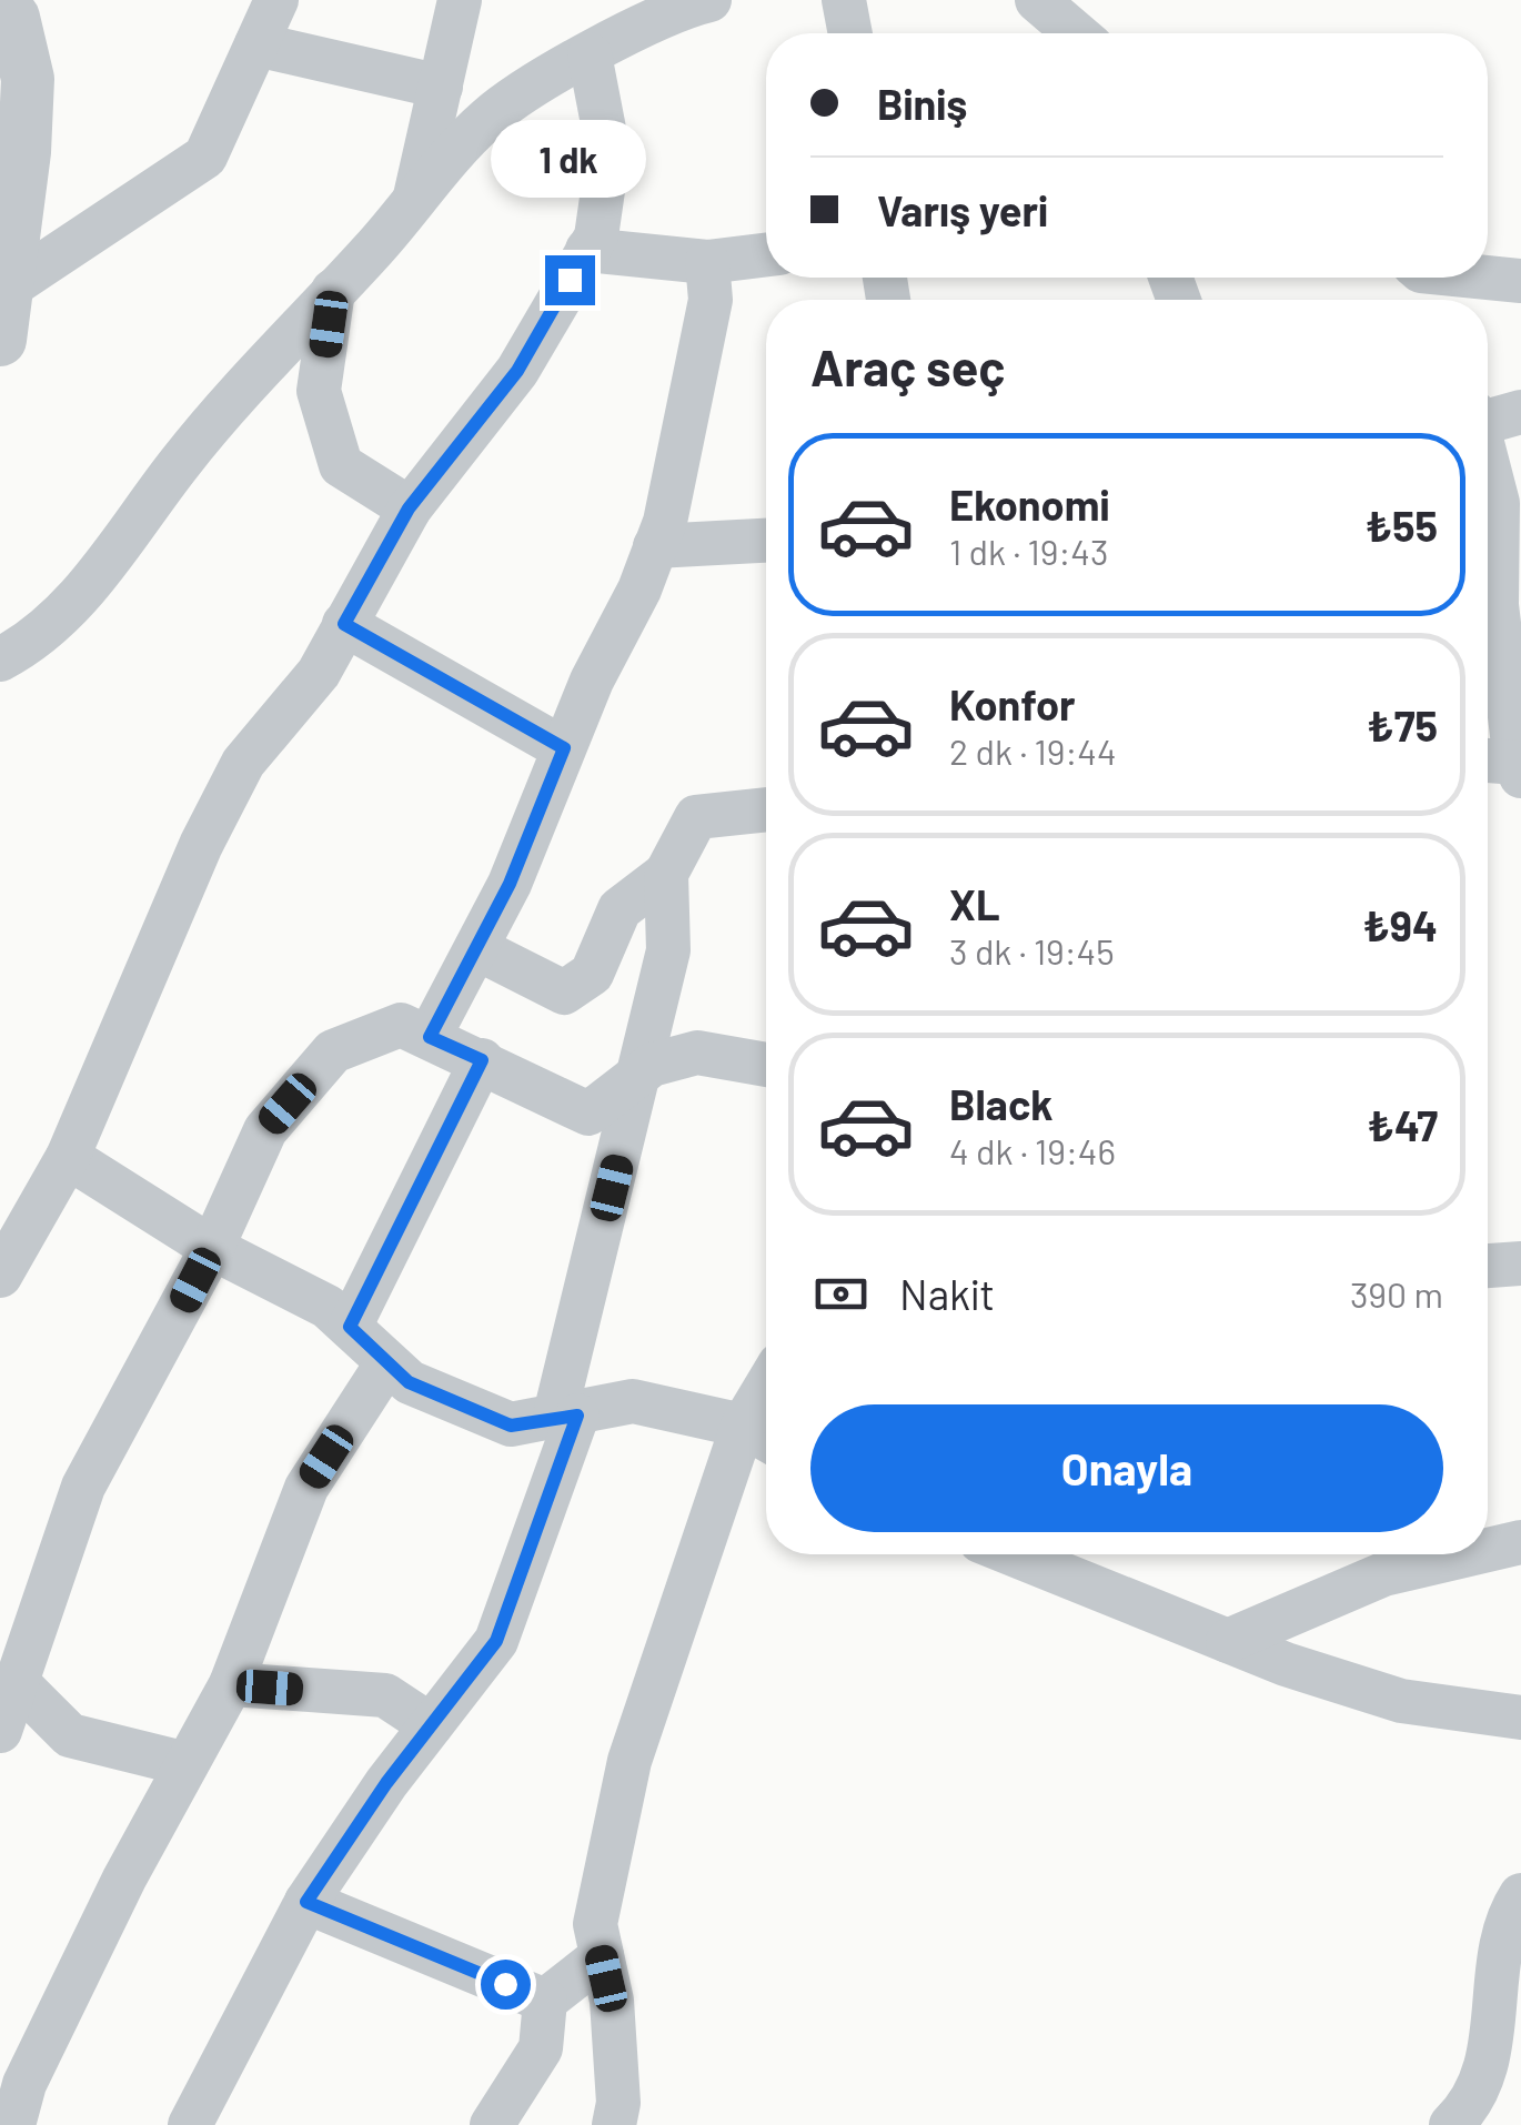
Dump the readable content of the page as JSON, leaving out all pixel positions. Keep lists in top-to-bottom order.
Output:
{
  "page": {
    "banner": ["Biniş", "Varış yeri"],
    "bubble": "1 dk",
    "heading": "Araç seç",
    "list": [
      {
        "name": "Ekonomi",
        "note": "1 dk · 19:43",
        "value": "₺55"
      },
      {
        "name": "Konfor",
        "note": "2 dk · 19:44",
        "value": "₺75"
      },
      {
        "name": "XL",
        "note": "3 dk · 19:45",
        "value": "₺94"
      },
      {
        "name": "Black",
        "note": "4 dk · 19:46",
        "value": "₺47"
      }
    ],
    "pay": ["Nakit", "390 m"],
    "buttons": "Onayla"
  }
}
